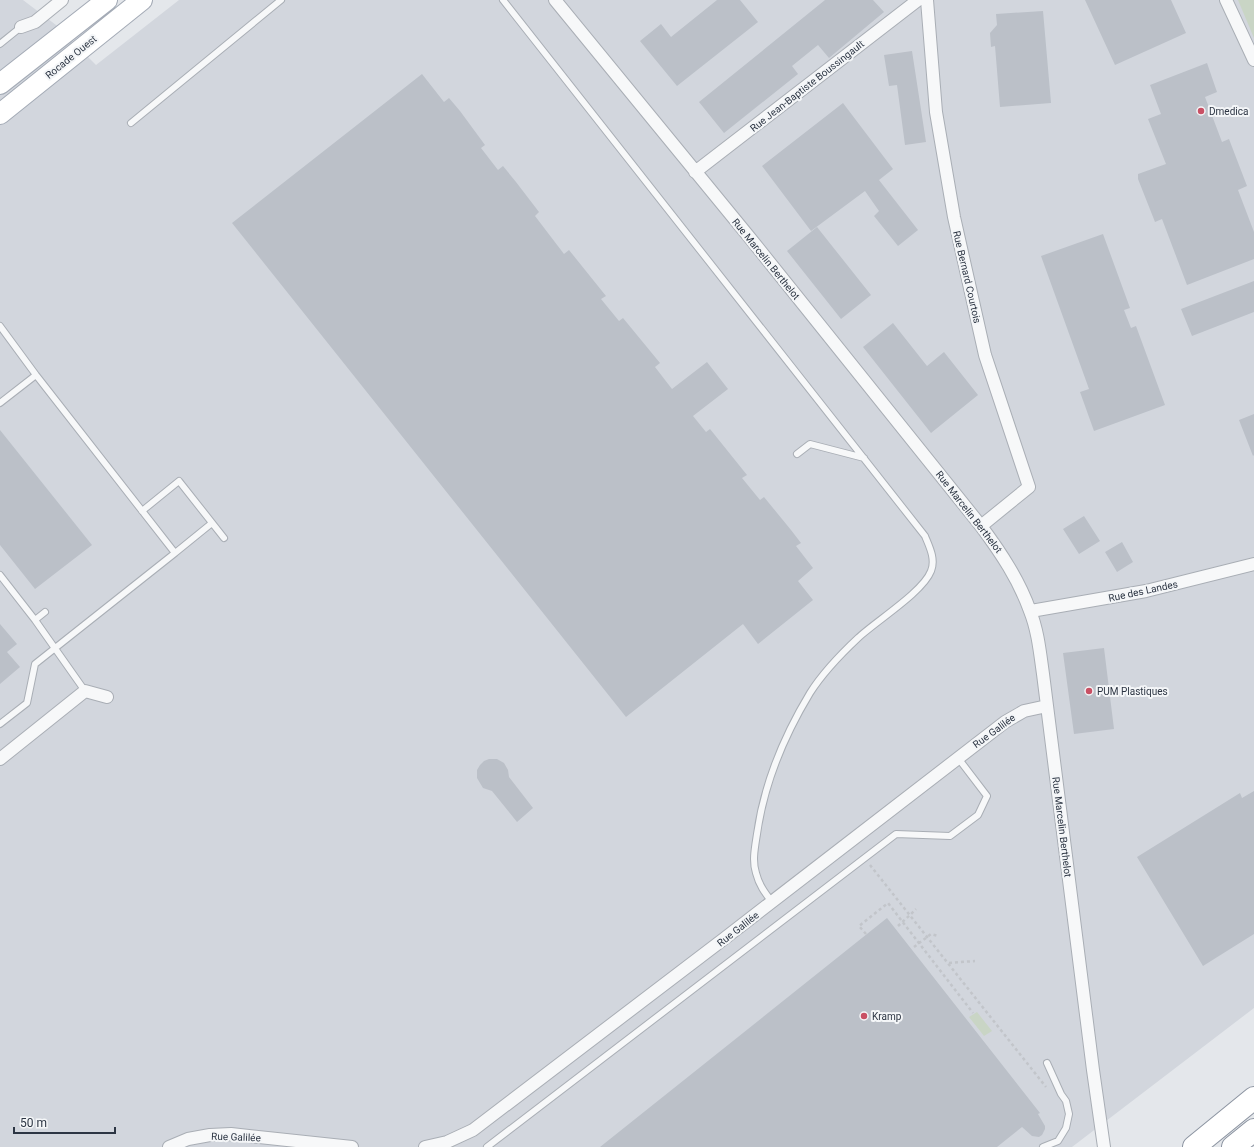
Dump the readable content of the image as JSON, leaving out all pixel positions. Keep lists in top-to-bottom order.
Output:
{
  "streets": {
    "main road": ["Rocade Ouest"],
    "street": [
      "Rue Jean-Baptiste Boussingault",
      "Rue Marcelin Berthelot",
      "Rue Bernard Courtois",
      "Rue des Landes",
      "Rue Galilée"
    ]
  },
  "crossings": [
    ["Rue Jean-Baptiste Boussingault", "Rue Marcelin Berthelot"],
    ["Rue Marcelin Berthelot", "Rue Bernard Courtois"],
    ["Rue Marcelin Berthelot", "Rue des Landes"],
    ["Rue Marcelin Berthelot", "Rue Galilée"]
  ],
  "places": ["Dmedica", "PUM Plastiques", "Kramp"],
  "scale_bar": "50 m"
}
